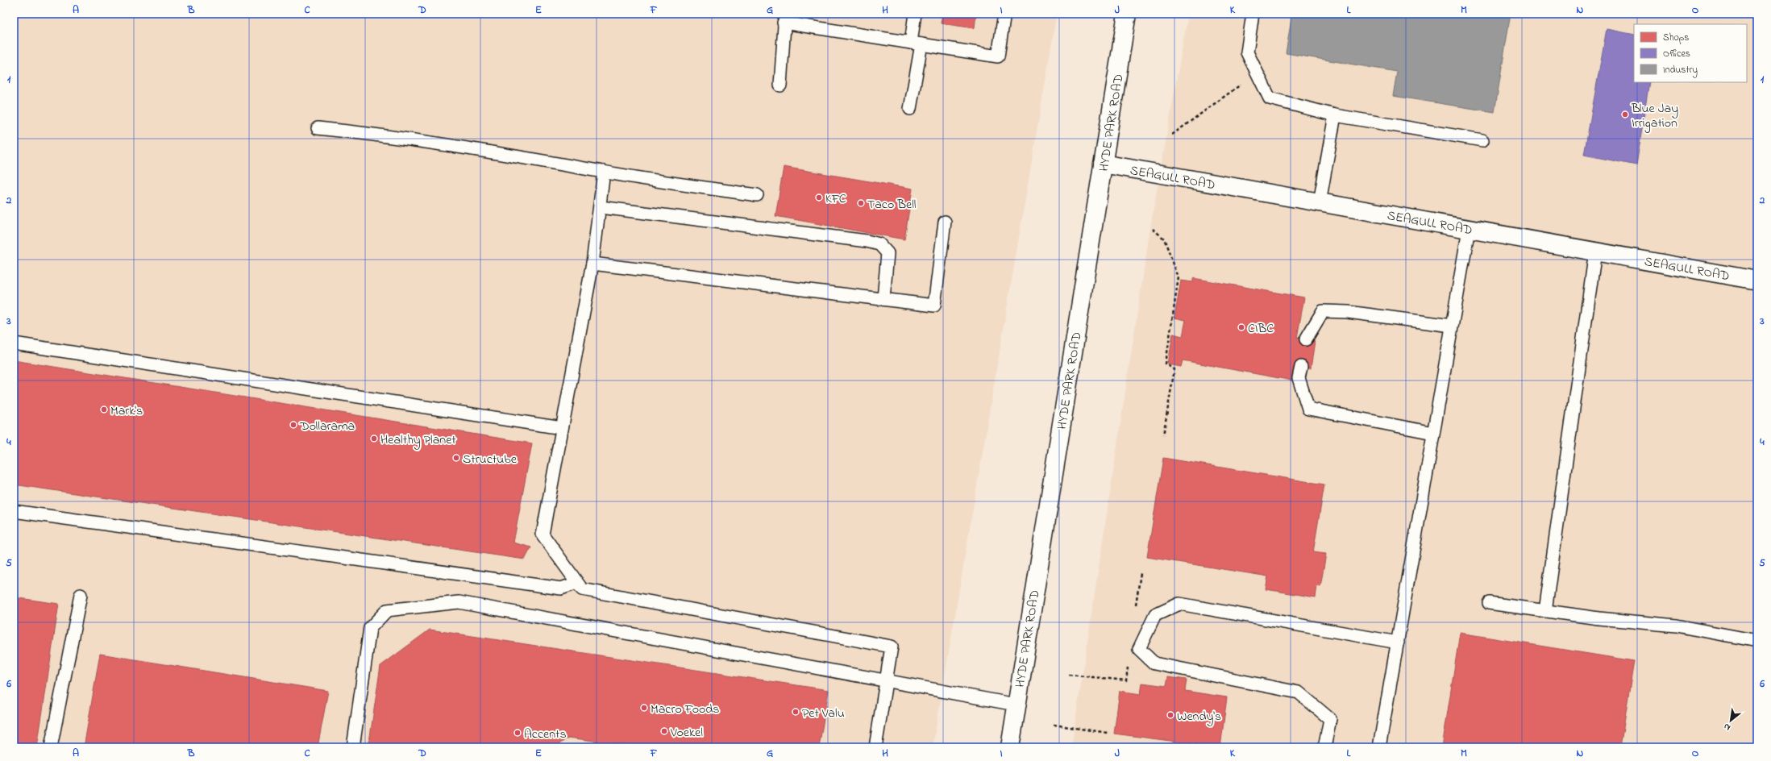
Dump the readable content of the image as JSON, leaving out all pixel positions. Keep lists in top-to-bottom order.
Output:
{
  "streets": {
    "main road": ["HYDE PARK ROAD", "SEAGULL ROAD"]
  },
  "crossings": [
    ["HYDE PARK ROAD", "SEAGULL ROAD"]
  ],
  "places": [
    "Blue Jay Irrigation",
    "KFC",
    "Taco Bell",
    "CIBC",
    "Mark's",
    "Dollarama",
    "Healthy Planet",
    "Structube",
    "Macro Foods",
    "Pet Valu",
    "Wendy's",
    "Voekel",
    "Accents"
  ],
  "legend": ["Shops", "Offices", "Industry"],
  "north": "bottom left",
  "grid": {
    "columns": [
      "A",
      "B",
      "C",
      "D",
      "E",
      "F",
      "G",
      "H",
      "I",
      "J",
      "K",
      "L",
      "M",
      "N",
      "O"
    ],
    "rows": [
      "1",
      "2",
      "3",
      "4",
      "5",
      "6"
    ]
  }
}
